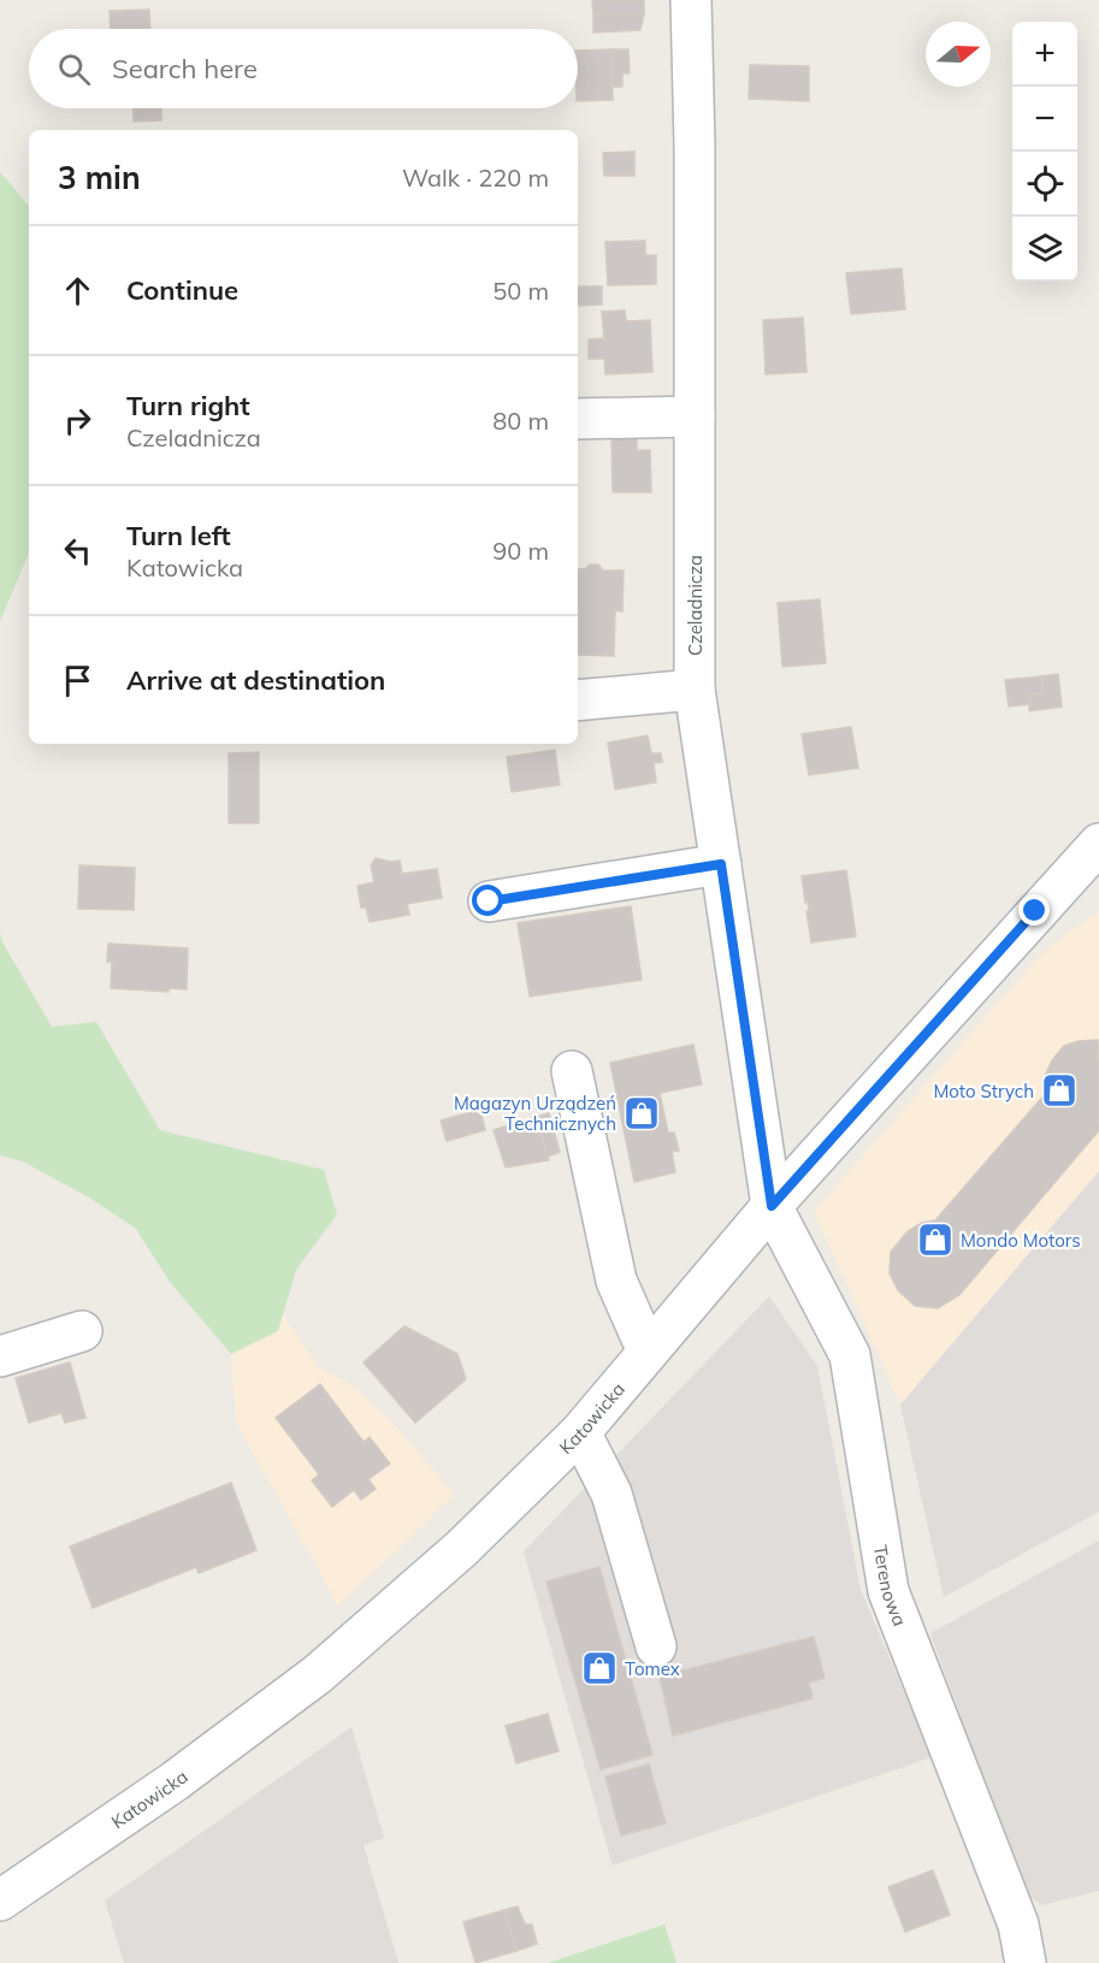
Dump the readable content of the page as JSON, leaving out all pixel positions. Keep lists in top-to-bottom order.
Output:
{
  "streets": {
    "street": ["Czeladnicza", "Katowicka", "Terenowa"]
  },
  "crossings": [
    ["Czeladnicza", "Katowicka"],
    ["Czeladnicza", "Terenowa"],
    ["Katowicka", "Terenowa"]
  ],
  "places": {
    "shop": [
      "Moto Strych",
      "Magazyn Urządzeń Technicznych",
      "Mondo Motors",
      "Tomex"
    ]
  },
  "north": "right",
  "page": {
    "map_buttons": ["+", "−"],
    "search": "Search here",
    "heading": ["3 min", "Walk · 220 m"],
    "list": [
      ["Continue", "50 m"],
      ["Turn right", "Czeladnicza", "80 m"],
      ["Turn left", "Katowicka", "90 m"],
      "Arrive at destination"
    ]
  }
}
